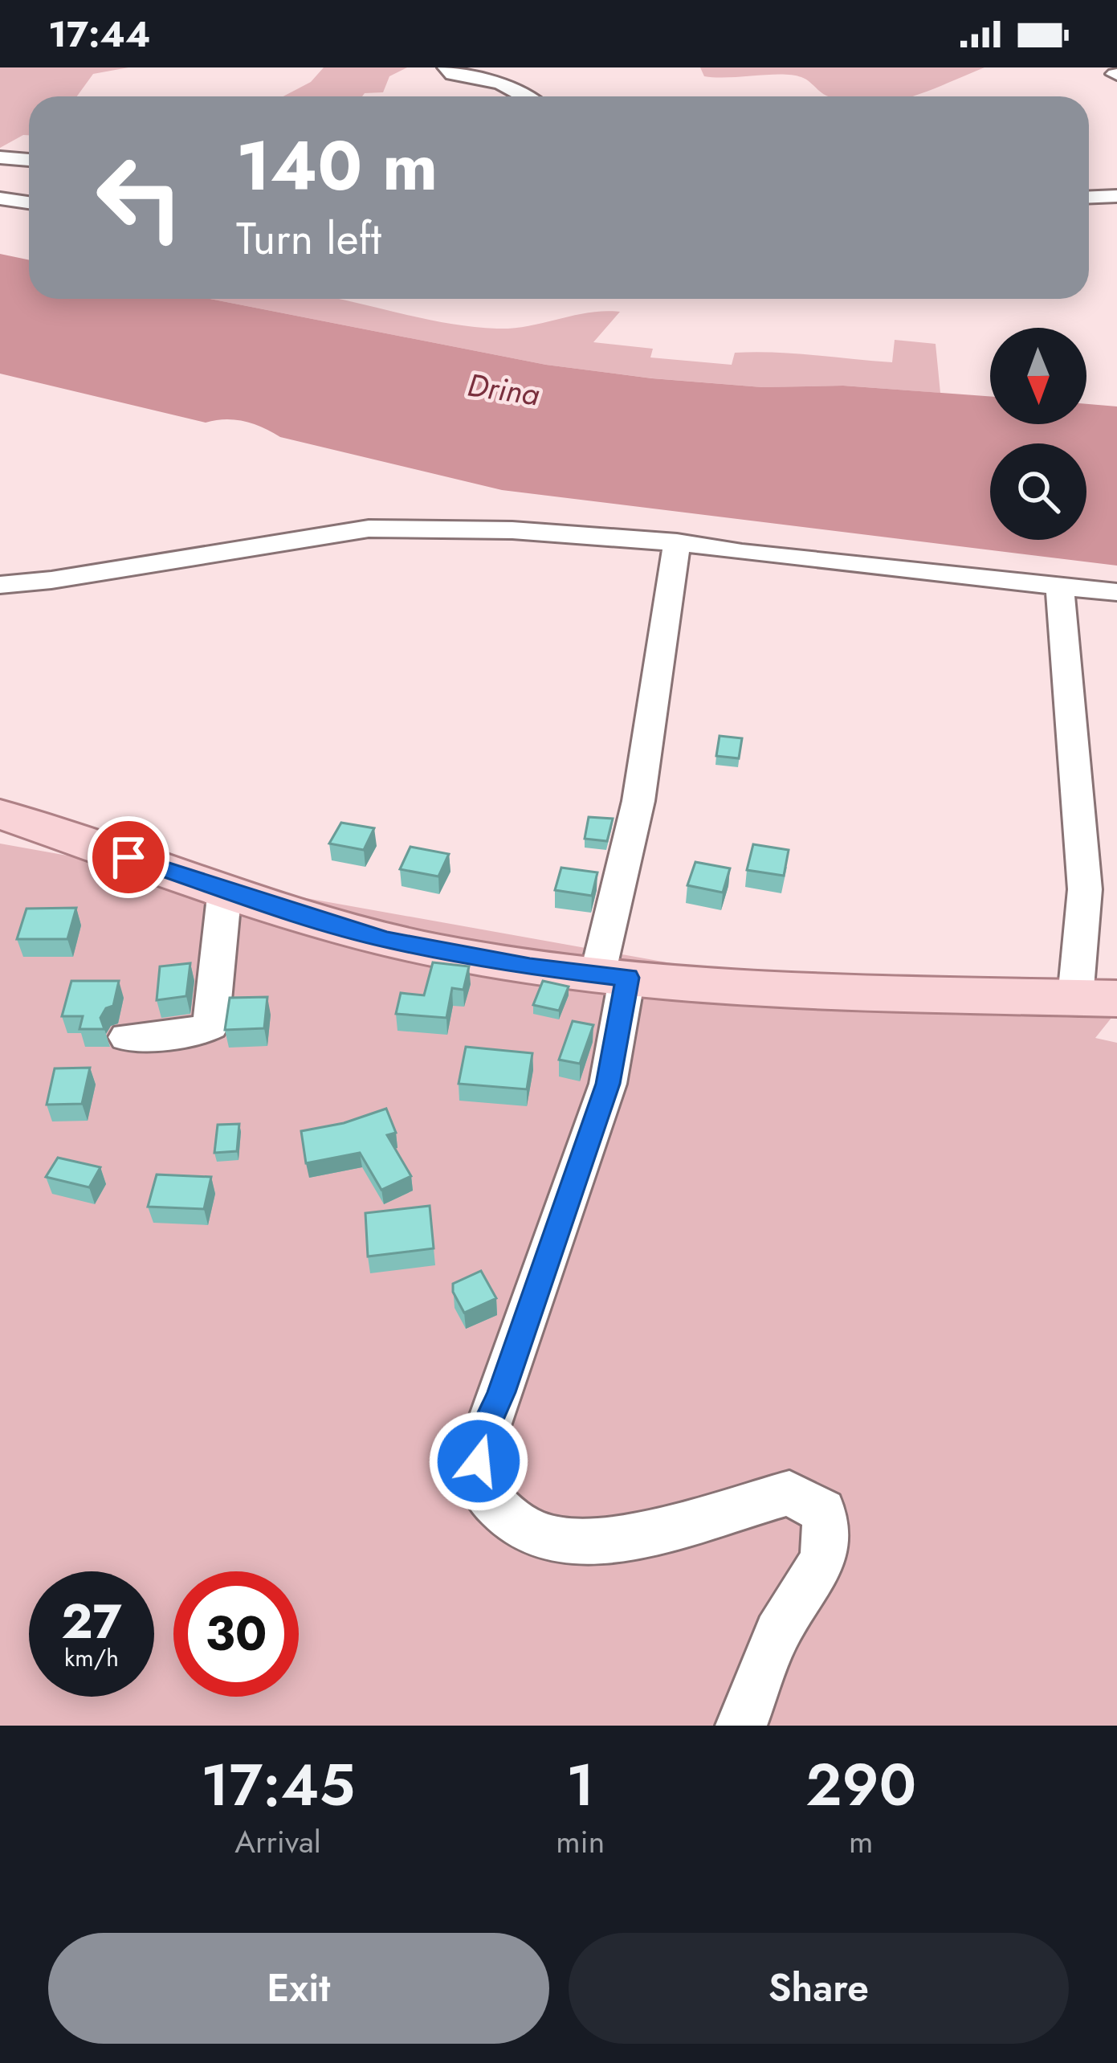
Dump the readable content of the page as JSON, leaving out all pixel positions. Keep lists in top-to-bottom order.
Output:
{
  "water": ["Drina"],
  "north": "bottom",
  "page": {
    "status": "17:44",
    "turn": ["140 m", "Turn left"],
    "speed": "27 km/h",
    "limit": "30",
    "eta": [
      "17:45",
      "Arrival",
      "1",
      "min",
      "290",
      "m"
    ],
    "buttons": ["Exit", "Share"]
  }
}
